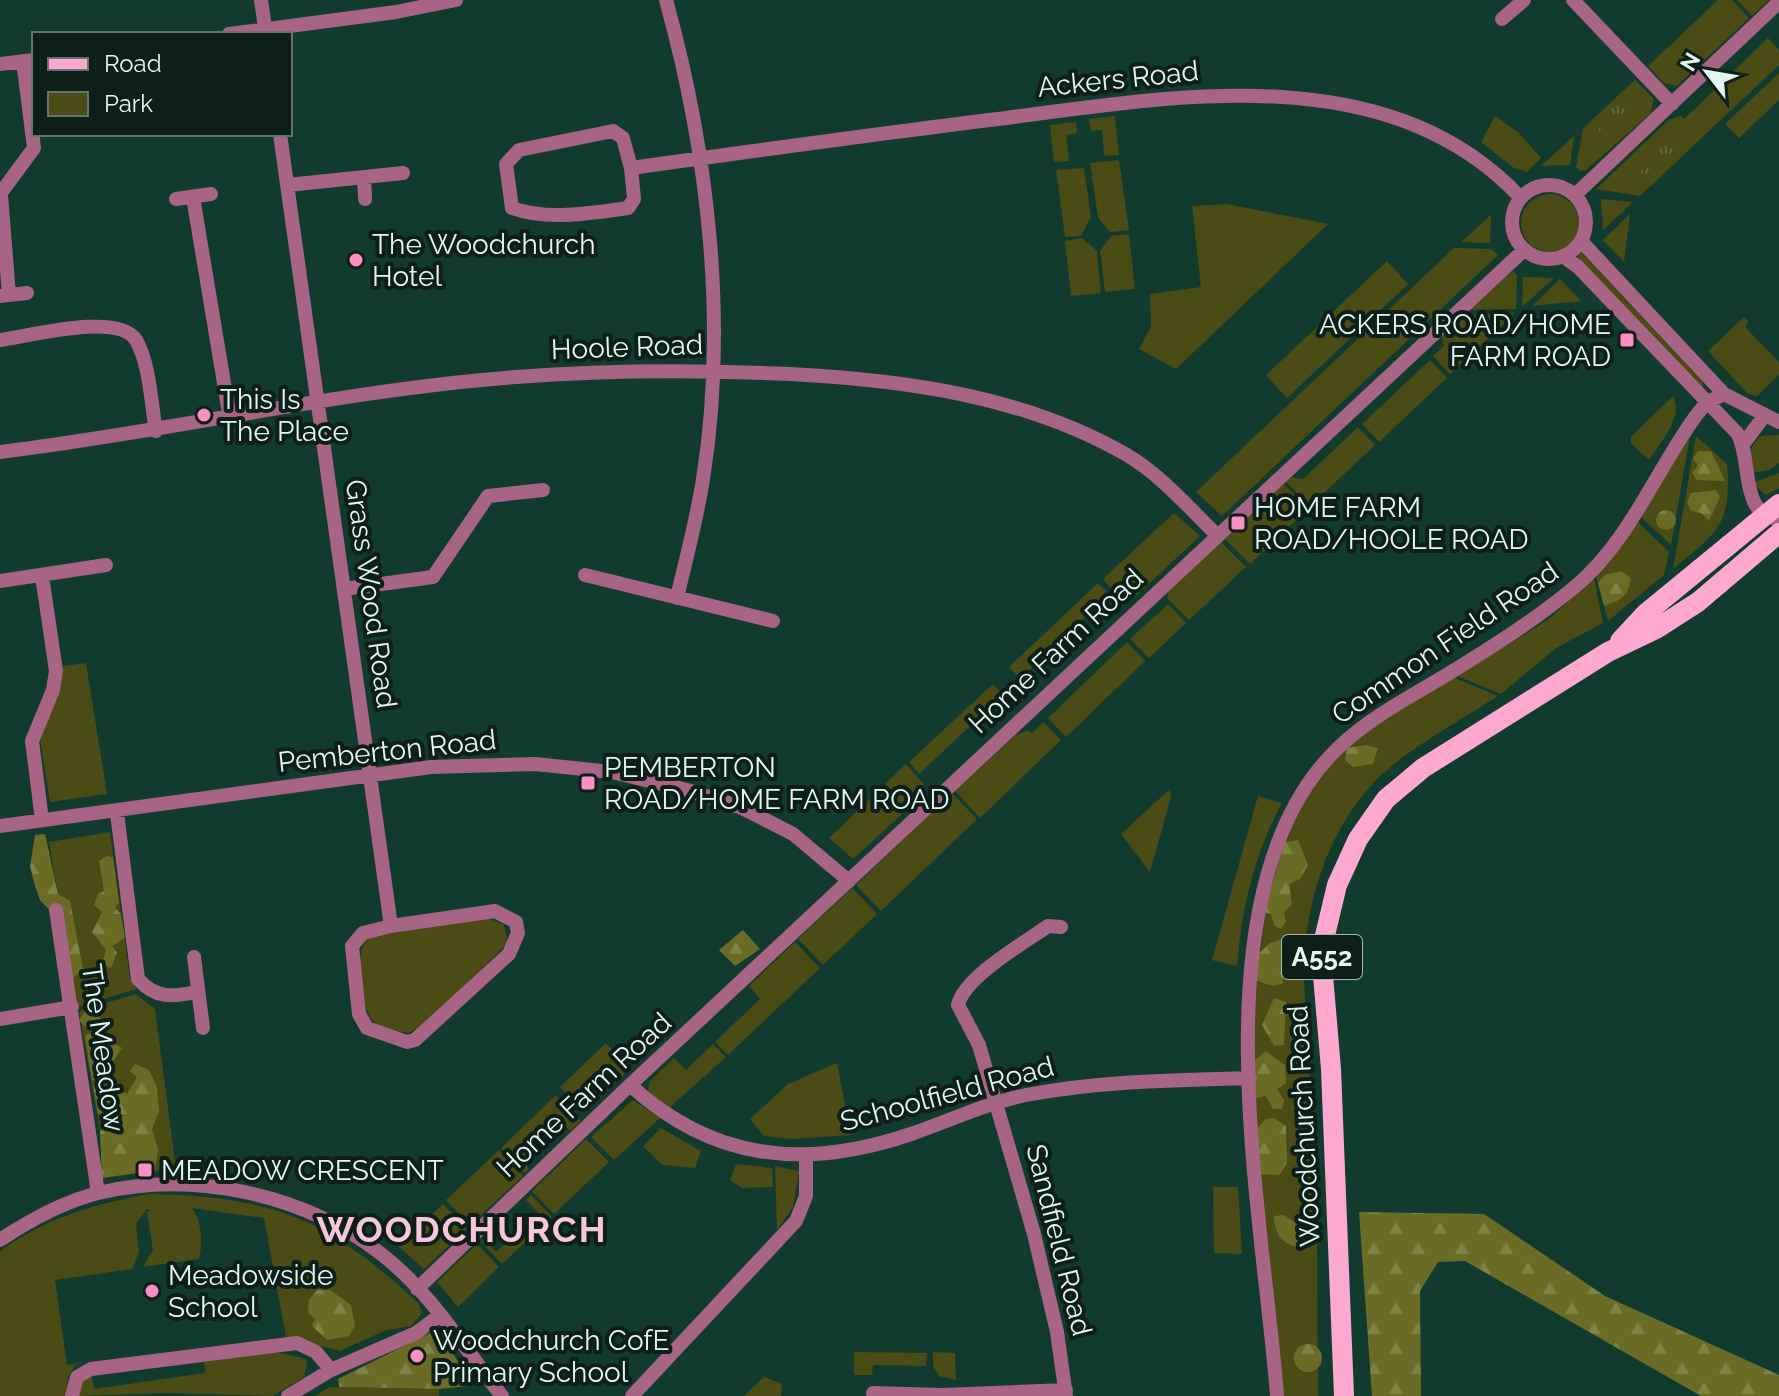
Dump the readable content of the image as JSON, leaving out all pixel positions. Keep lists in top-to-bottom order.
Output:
{
  "streets": {
    "main road": ["A552", "Woodchurch Road"],
    "street": [
      "Ackers Road",
      "Hoole Road",
      "Grass Wood Road",
      "Common Field Road",
      "Home Farm Road",
      "Pemberton Road",
      "The Meadow",
      "Schoolfield Road",
      "Sandfield Road"
    ]
  },
  "crossings": [
    ["Ackers Road", "Home Farm Road"],
    ["Hoole Road", "Grass Wood Road"],
    ["Hoole Road", "Home Farm Road"],
    ["Grass Wood Road", "Pemberton Road"],
    ["Common Field Road", "Schoolfield Road"],
    ["Home Farm Road", "Pemberton Road"],
    ["Home Farm Road", "Schoolfield Road"],
    ["Pemberton Road", "The Meadow"],
    ["Schoolfield Road", "Sandfield Road"]
  ],
  "districts": ["WOODCHURCH"],
  "places": {
    "other": [
      "The Woodchurch Hotel",
      "This Is The Place",
      "Meadowside School",
      "Woodchurch CofE Primary School"
    ],
    "transit": [
      "ACKERS ROAD/HOME FARM ROAD",
      "HOME FARM ROAD/HOOLE ROAD",
      "PEMBERTON ROAD/HOME FARM ROAD",
      "MEADOW CRESCENT"
    ]
  },
  "legend": ["Road", "Park"],
  "north": "top left"
}
